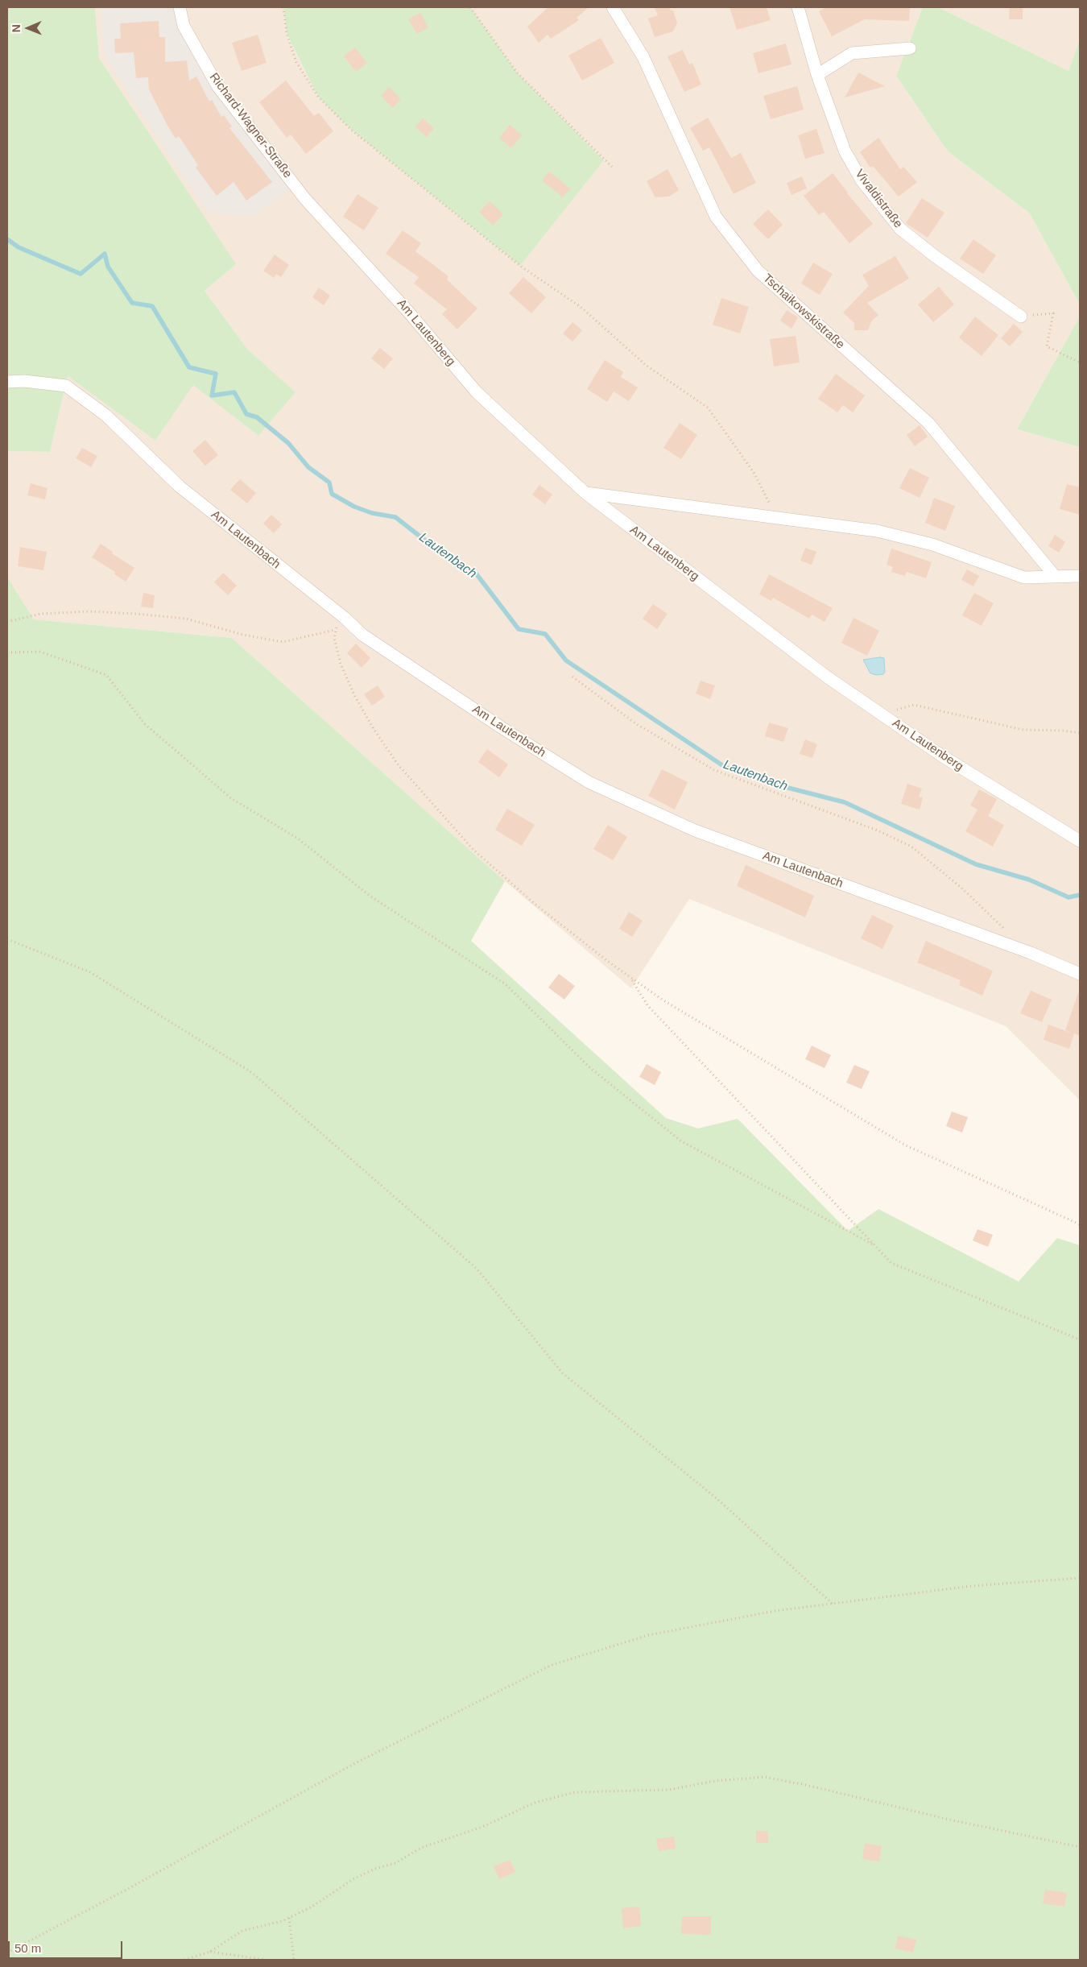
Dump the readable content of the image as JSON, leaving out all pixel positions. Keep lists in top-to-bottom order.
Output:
{
  "streets": {
    "street": [
      "Richard-Wagner-Straße",
      "Vivaldistraße",
      "Tschaikowskistraße",
      "Am Lautenberg",
      "Am Lautenbach"
    ]
  },
  "crossings": [
    ["Richard-Wagner-Straße", "Am Lautenberg"]
  ],
  "water": ["Lautenbach"],
  "scale_bar": "50 m",
  "north": "left"
}
